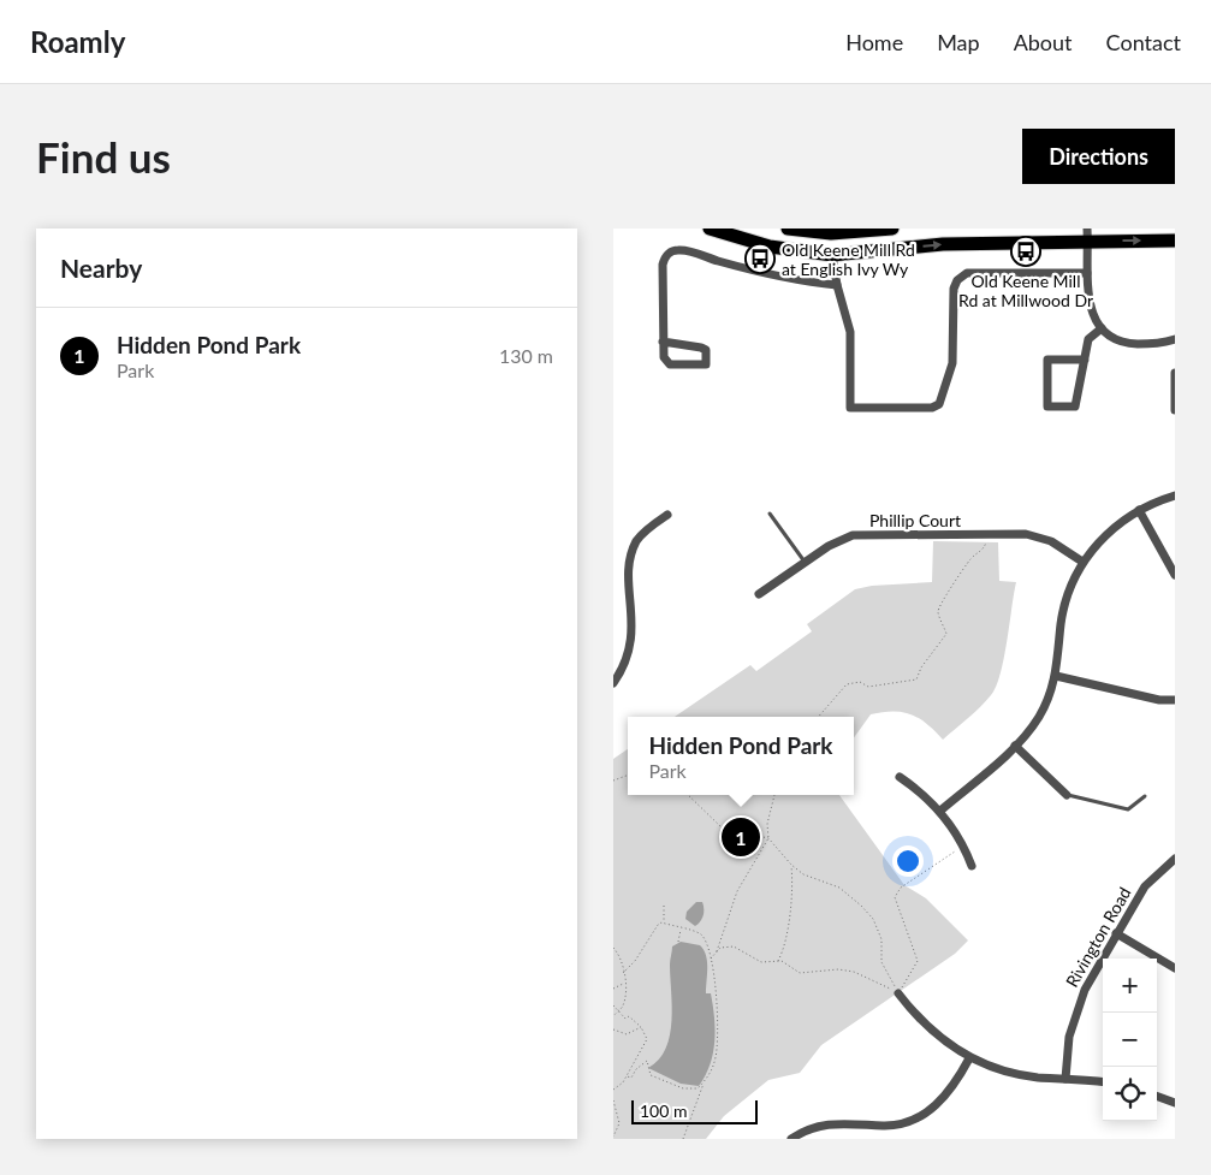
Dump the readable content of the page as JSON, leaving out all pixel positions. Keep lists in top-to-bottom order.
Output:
{
  "streets": {
    "street": ["Phillip Court", "Rivington Road"]
  },
  "places": {
    "bus stop": ["Old Keene Mill Rd at Millwood Dr", "Old Keene Mill Rd at English Ivy Wy"]
  },
  "scale_bar": "100 m",
  "page": {
    "header": "Roamly",
    "nav": [
      "Home",
      "Map",
      "About",
      "Contact"
    ],
    "buttons": "Directions",
    "title": "Find us",
    "heading": "Nearby",
    "list": [
      {
        "mark": "1",
        "name": "Hidden Pond Park",
        "note": "Park",
        "value": "130 m"
      }
    ],
    "popup": ["Hidden Pond Park", "Park"],
    "pins": "1",
    "map_buttons": ["+", "−"],
    "scale": "100 m"
  }
}
